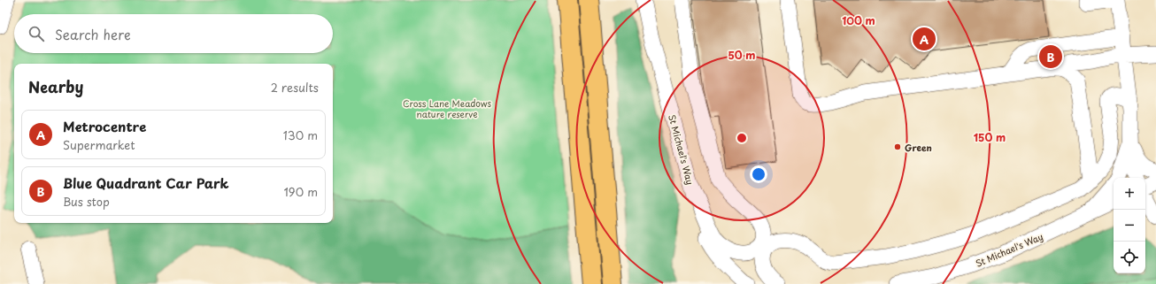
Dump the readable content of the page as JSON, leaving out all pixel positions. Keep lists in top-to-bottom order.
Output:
{
  "streets": {
    "street": ["St Michael's Way"]
  },
  "parks": ["Cross Lane Meadows nature reserve"],
  "places": ["Green"],
  "page": {
    "search": "Search here",
    "pins": ["A", "B"],
    "heading": ["Nearby", "2 results"],
    "list": [
      {
        "mark": "A",
        "name": "Metrocentre",
        "note": "Supermarket",
        "value": "130 m"
      },
      {
        "mark": "B",
        "name": "Blue Quadrant Car Park",
        "note": "Bus stop",
        "value": "190 m"
      }
    ],
    "map_buttons": ["+", "−"]
  },
  "rings": ["100 m", "50 m", "150 m"]
}
